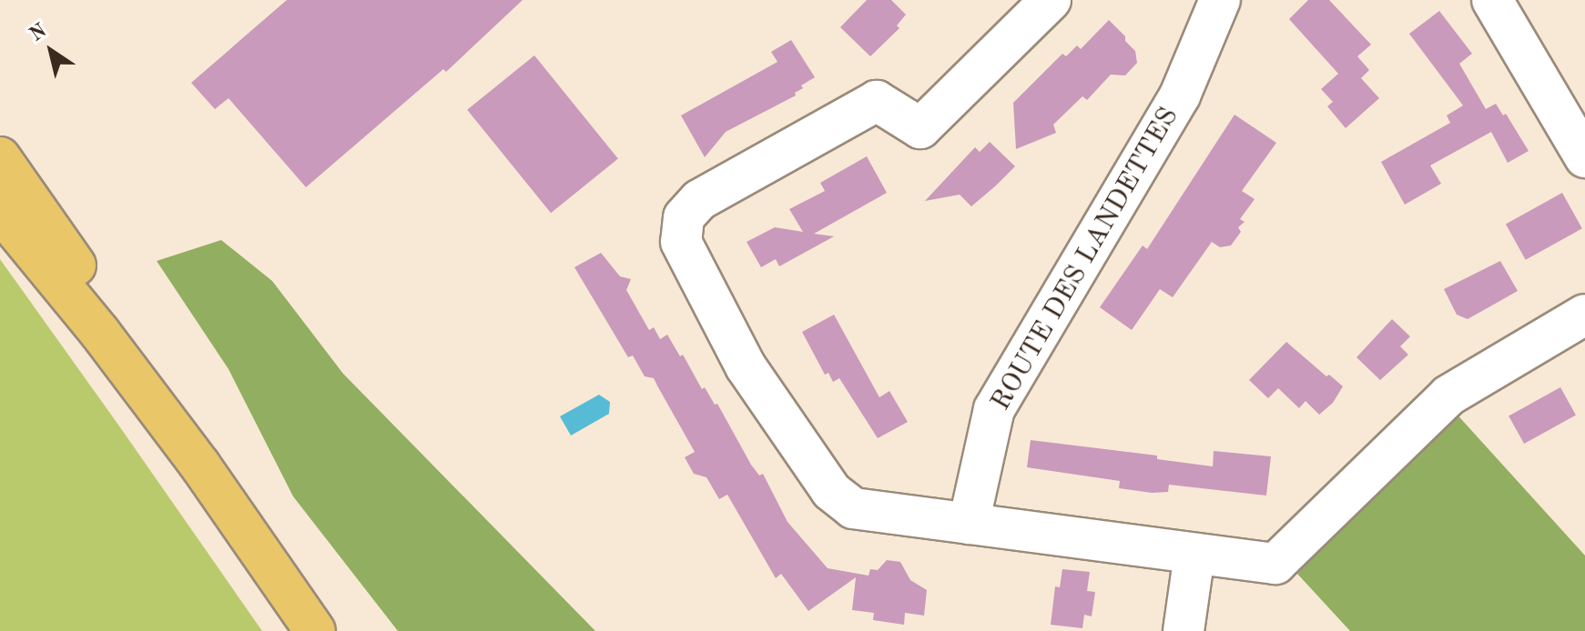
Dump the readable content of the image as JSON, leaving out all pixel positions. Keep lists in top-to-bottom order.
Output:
{
  "streets": {
    "street": ["ROUTE DES LANDETTES"]
  },
  "north": "top left"
}
